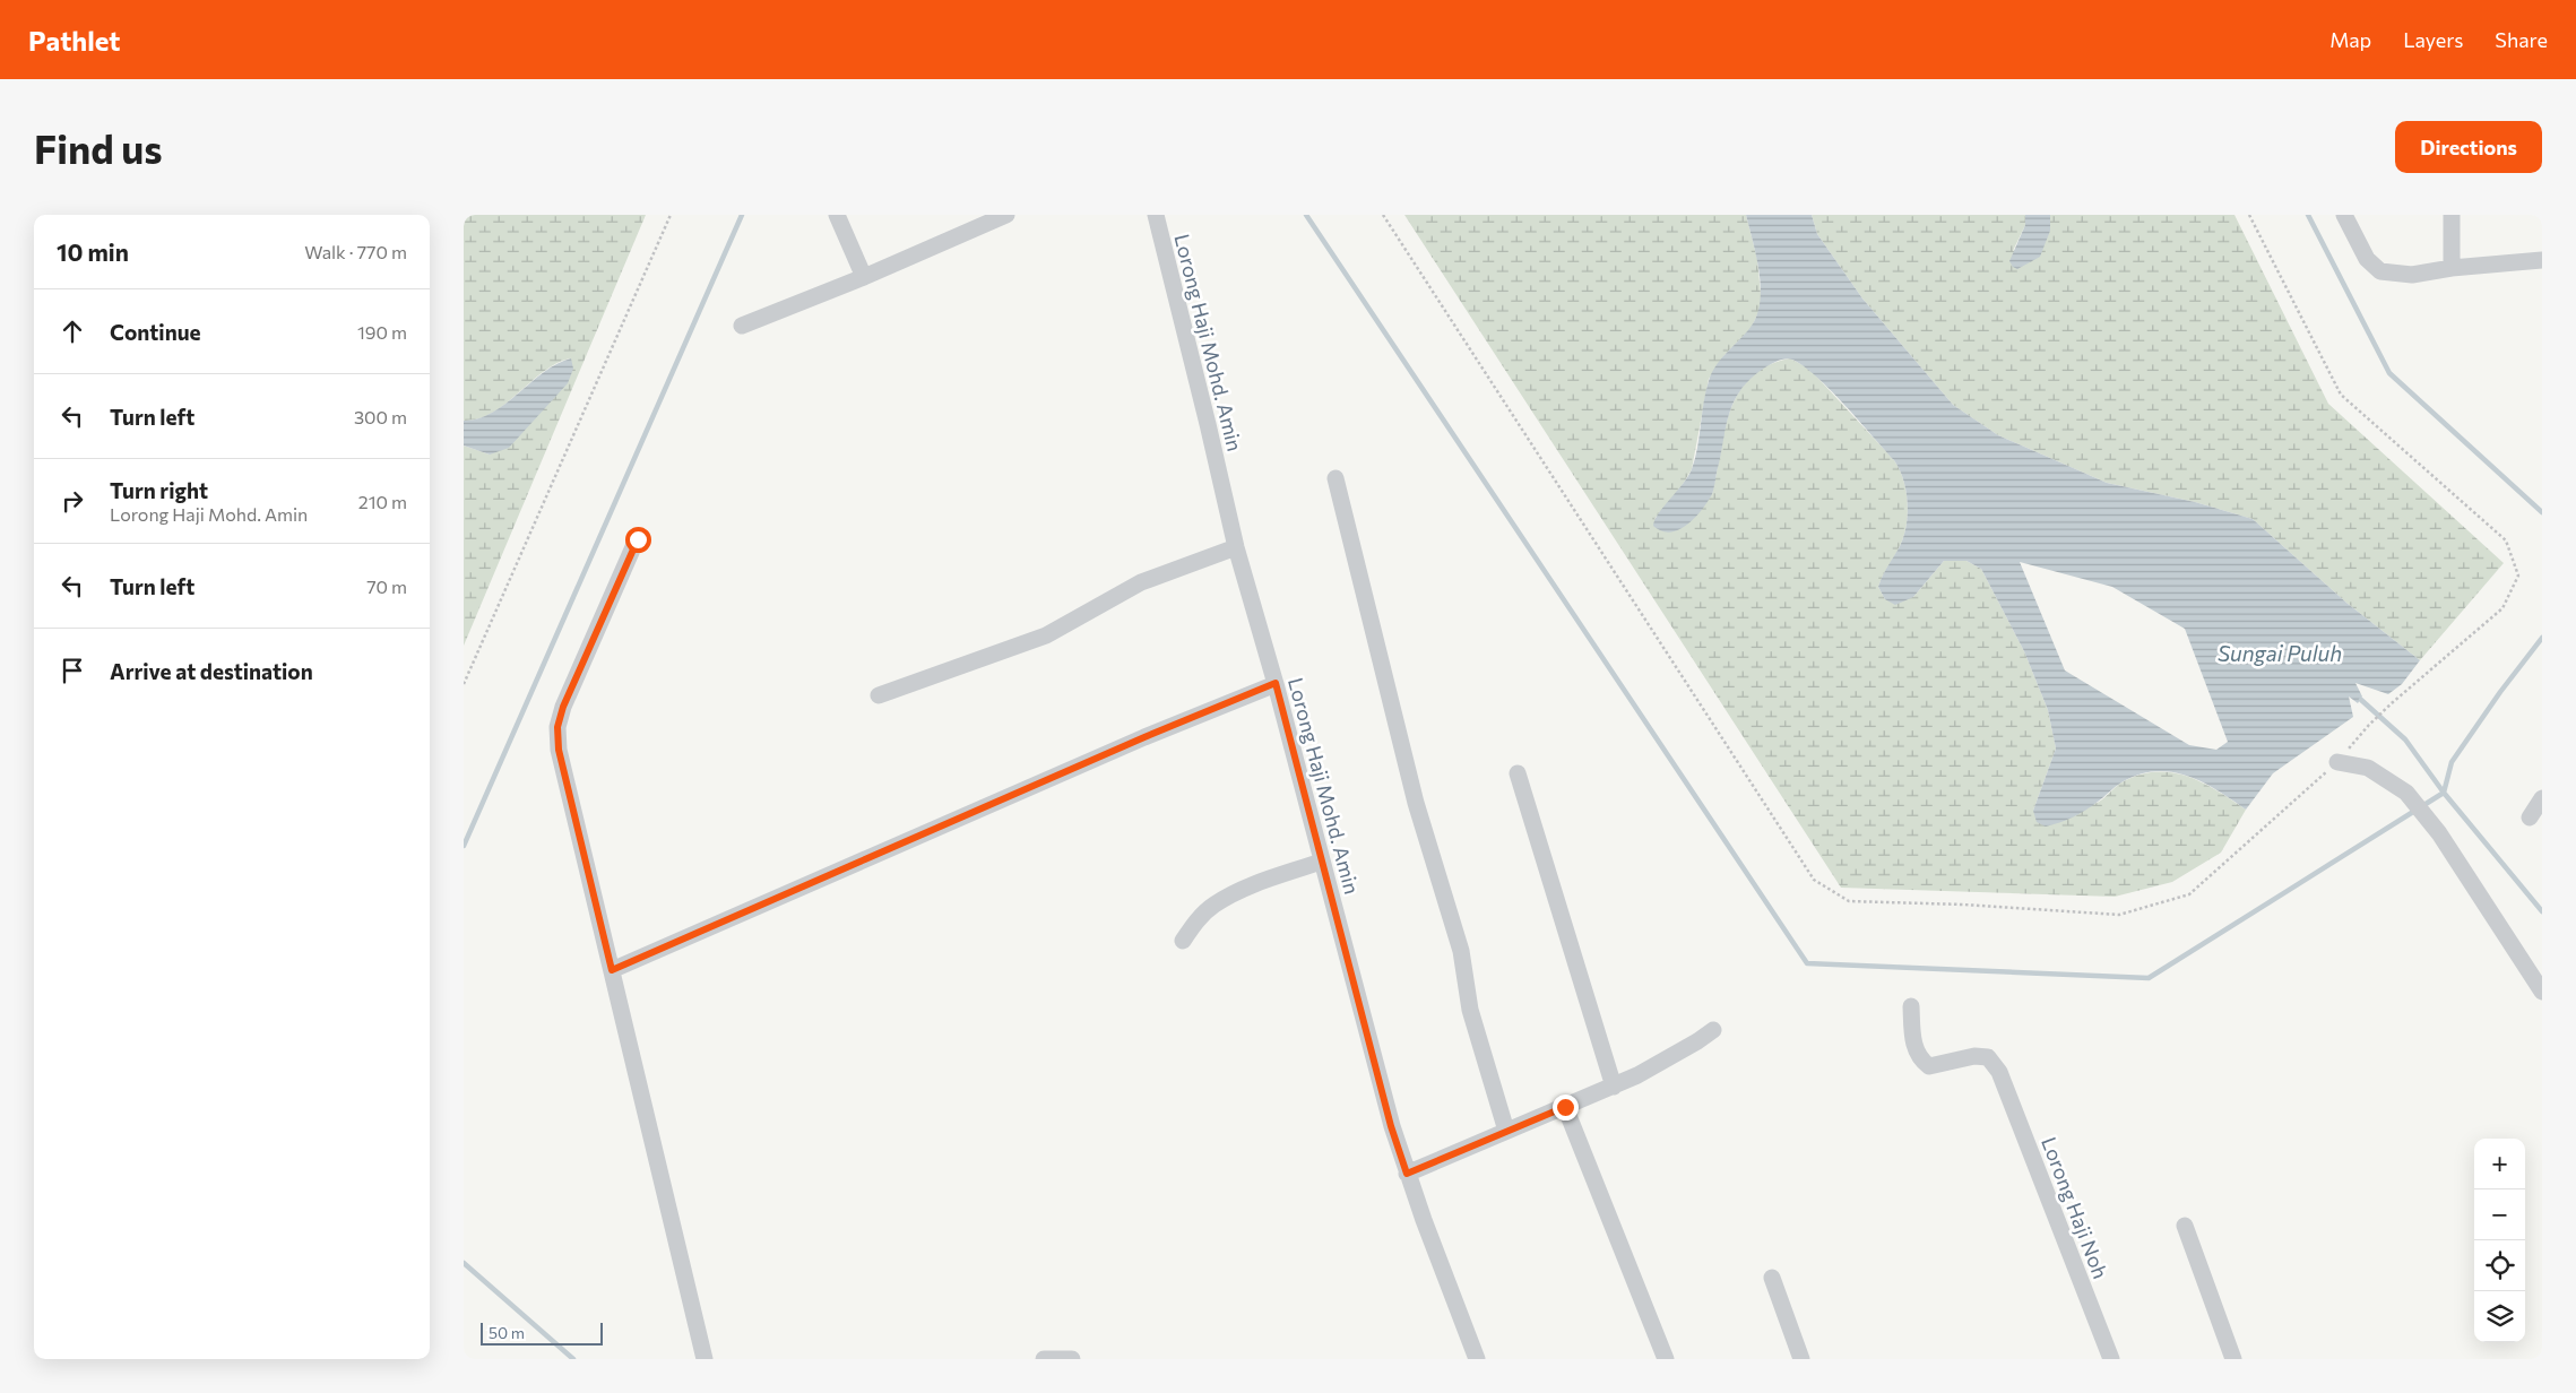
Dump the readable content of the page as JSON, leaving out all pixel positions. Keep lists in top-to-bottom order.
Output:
{
  "streets": {
    "street": ["Lorong Haji Mohd. Amin", "Lorong Haji Noh"]
  },
  "water": ["Sungai Puluh"],
  "scale_bar": "50 m",
  "page": {
    "header": "Pathlet",
    "nav": ["Map", "Layers", "Share"],
    "buttons": "Directions",
    "title": "Find us",
    "heading": ["10 min", "Walk · 770 m"],
    "list": [
      ["Continue", "190 m"],
      ["Turn left", "300 m"],
      ["Turn right", "Lorong Haji Mohd. Amin", "210 m"],
      ["Turn left", "70 m"],
      "Arrive at destination"
    ],
    "map_buttons": ["+", "−"],
    "scale": "50 m"
  }
}
